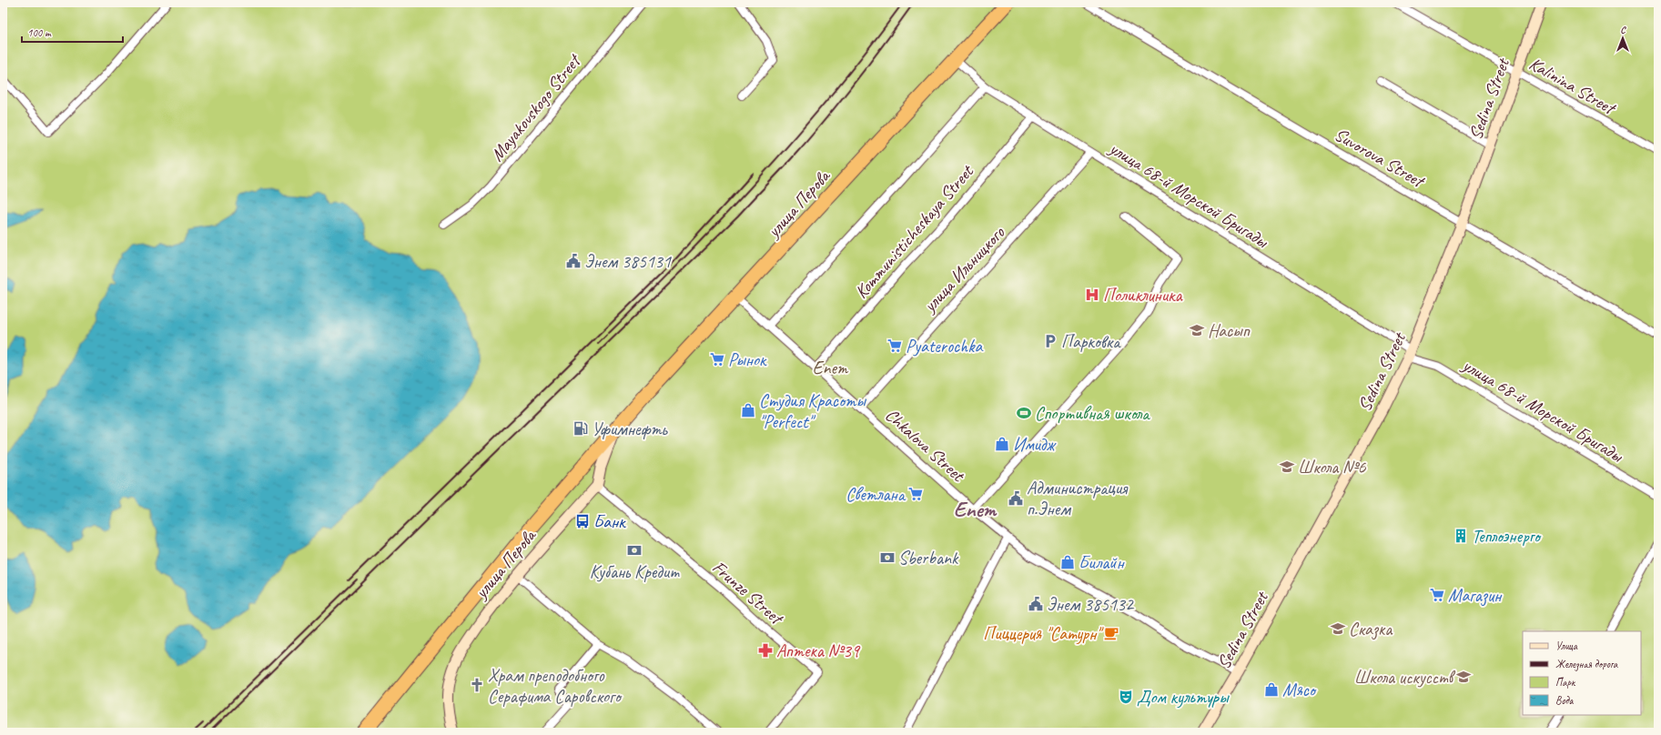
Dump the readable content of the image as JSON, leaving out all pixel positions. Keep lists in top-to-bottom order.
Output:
{
  "streets": {
    "highway": ["улица Перова"],
    "street": [
      "Kalinina Street",
      "Sedina Street",
      "Mayakovskogo Street",
      "Suvorova Street",
      "улица 68-й Морской Бригады",
      "Kommunisticheskaya Street",
      "улица Ильницкого",
      "Chkalova Street",
      "Frunze Street"
    ]
  },
  "crossings": [
    ["Kalinina Street", "Sedina Street"],
    ["Sedina Street", "Suvorova Street"],
    ["Sedina Street", "улица 68-й Морской Бригады"],
    ["Sedina Street", "Chkalova Street"],
    ["улица 68-й Морской Бригады", "улица Перова"],
    ["улица 68-й Морской Бригады", "Kommunisticheskaya Street"],
    ["улица 68-й Морской Бригады", "улица Ильницкого"],
    ["улица Перова", "Chkalova Street"],
    ["улица Перова", "Frunze Street"],
    ["Kommunisticheskaya Street", "Chkalova Street"],
    ["улица Ильницкого", "Chkalova Street"]
  ],
  "districts": ["Enem"],
  "parks": ["Enem"],
  "places": {
    "public building": ["Энем 385131", "Администрация п.Энем", "Энем 385132"],
    "hospital": ["Поликлиника"],
    "school or university": [
      "Насып",
      "Школа №6",
      "Сказка",
      "Школа искусств"
    ],
    "parking": ["Парковка"],
    "supermarket": [
      "Pyaterochka",
      "Рынок",
      "Светлана",
      "Магазин"
    ],
    "shop": [
      "Студия Красоты \"Perfect\"",
      "Имидж",
      "Билайн",
      "Мясо"
    ],
    "sports": ["Спортивная школа"],
    "fuel station": ["Уфимнефть"],
    "bus stop": ["Банк"],
    "building": ["Теплоэнерго"],
    "bank": ["Кубань Кредит", "Sberbank"],
    "cafe": ["Пиццерия \"Сатурн\""],
    "pharmacy": ["Аптека №39"],
    "church": ["Храм преподобного Серафима Саровского"],
    "theatre": ["Дом культуры"]
  },
  "legend": [
    "Улица",
    "Железная дорога",
    "Парк",
    "Вода"
  ],
  "scale_bar": "100 m",
  "north": "top"
}
